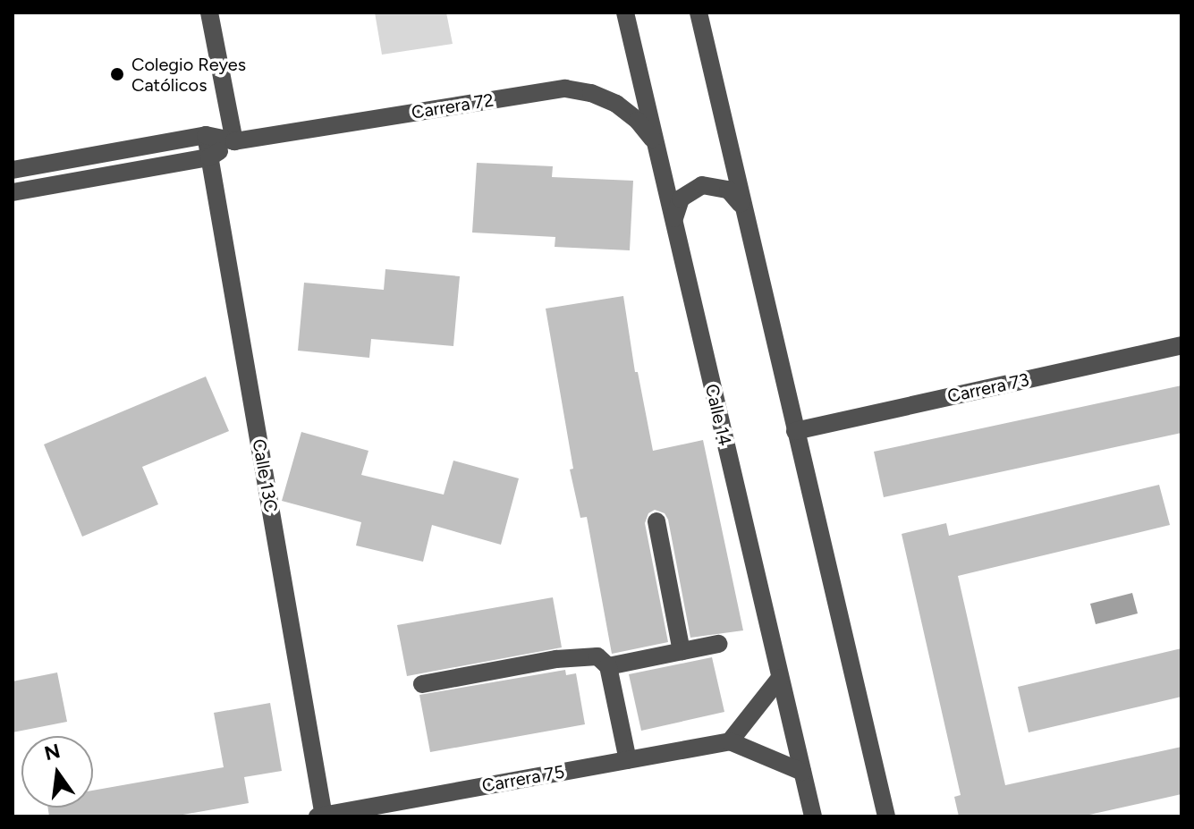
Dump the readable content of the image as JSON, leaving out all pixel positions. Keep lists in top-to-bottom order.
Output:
{
  "streets": {
    "street": [
      "Carrera 72",
      "Carrera 73",
      "Calle 14",
      "Calle 13C",
      "Carrera 75"
    ]
  },
  "crossings": [
    ["Carrera 72", "Calle 14"],
    ["Carrera 72", "Calle 13C"],
    ["Calle 13C", "Carrera 75"]
  ],
  "places": ["Colegio Reyes Católicos"],
  "north": "top"
}
